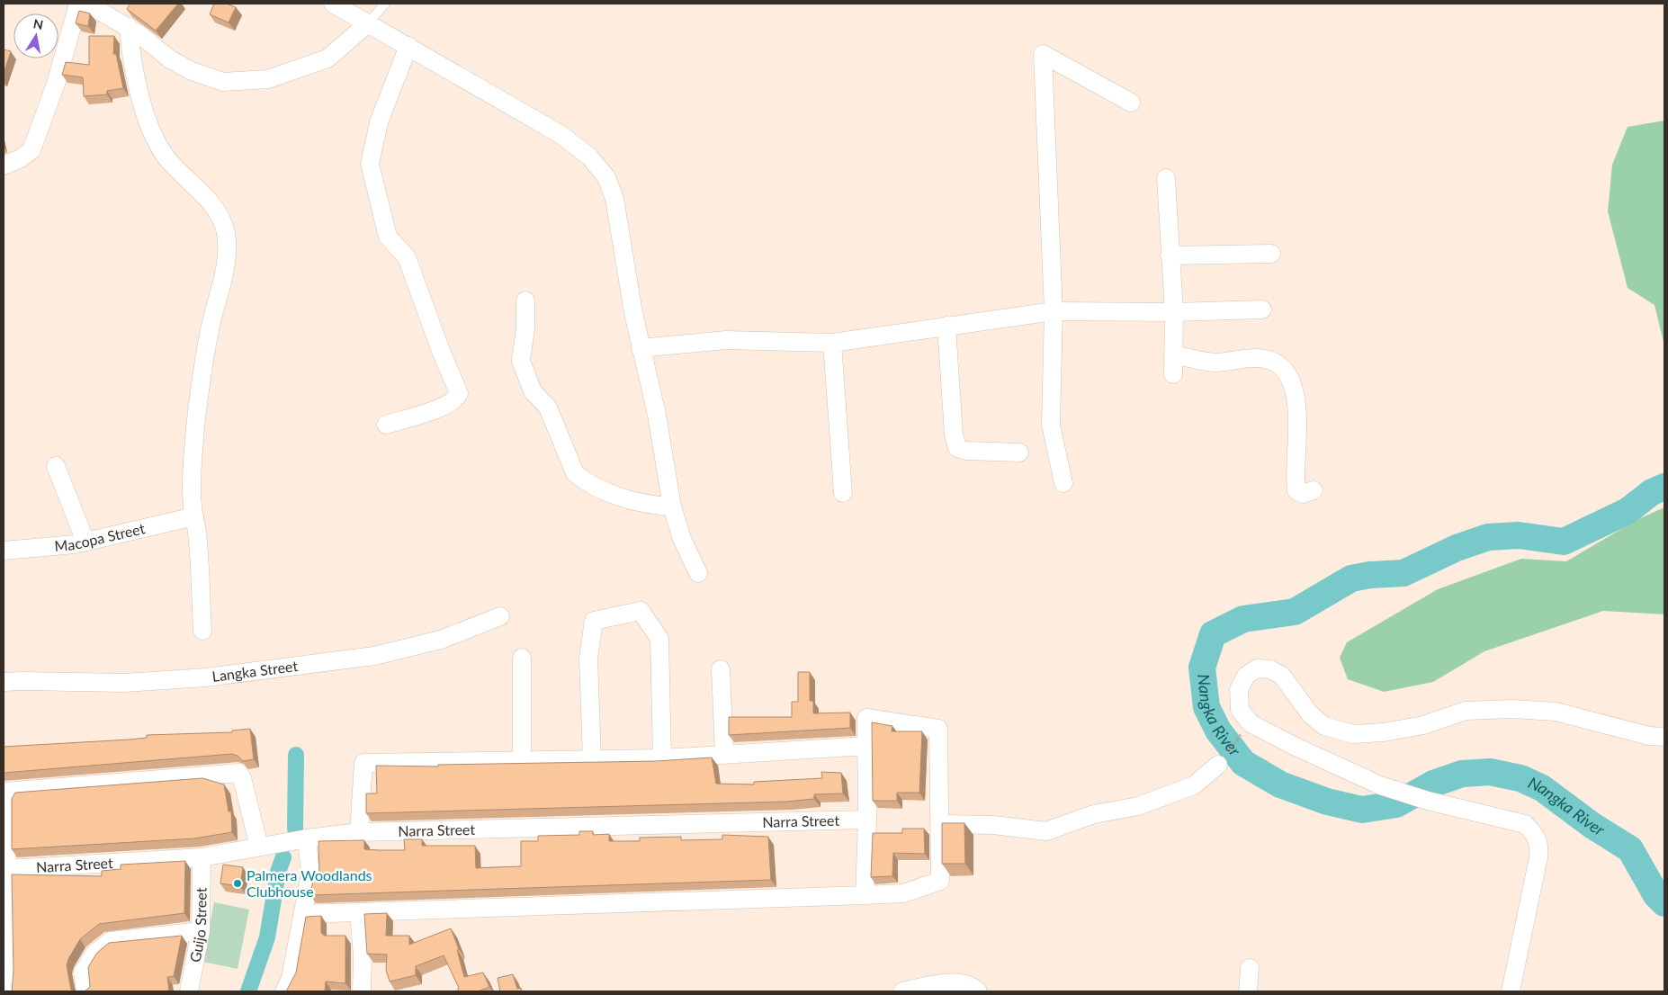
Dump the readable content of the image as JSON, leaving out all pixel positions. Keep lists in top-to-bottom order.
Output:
{
  "streets": {
    "street": [
      "Macopa Street",
      "Langka Street",
      "Narra Street",
      "Guijo Street"
    ]
  },
  "crossings": [
    ["Narra Street", "Guijo Street"]
  ],
  "water": ["Nangka River"],
  "places": ["Palmera Woodlands Clubhouse"],
  "north": "top"
}
